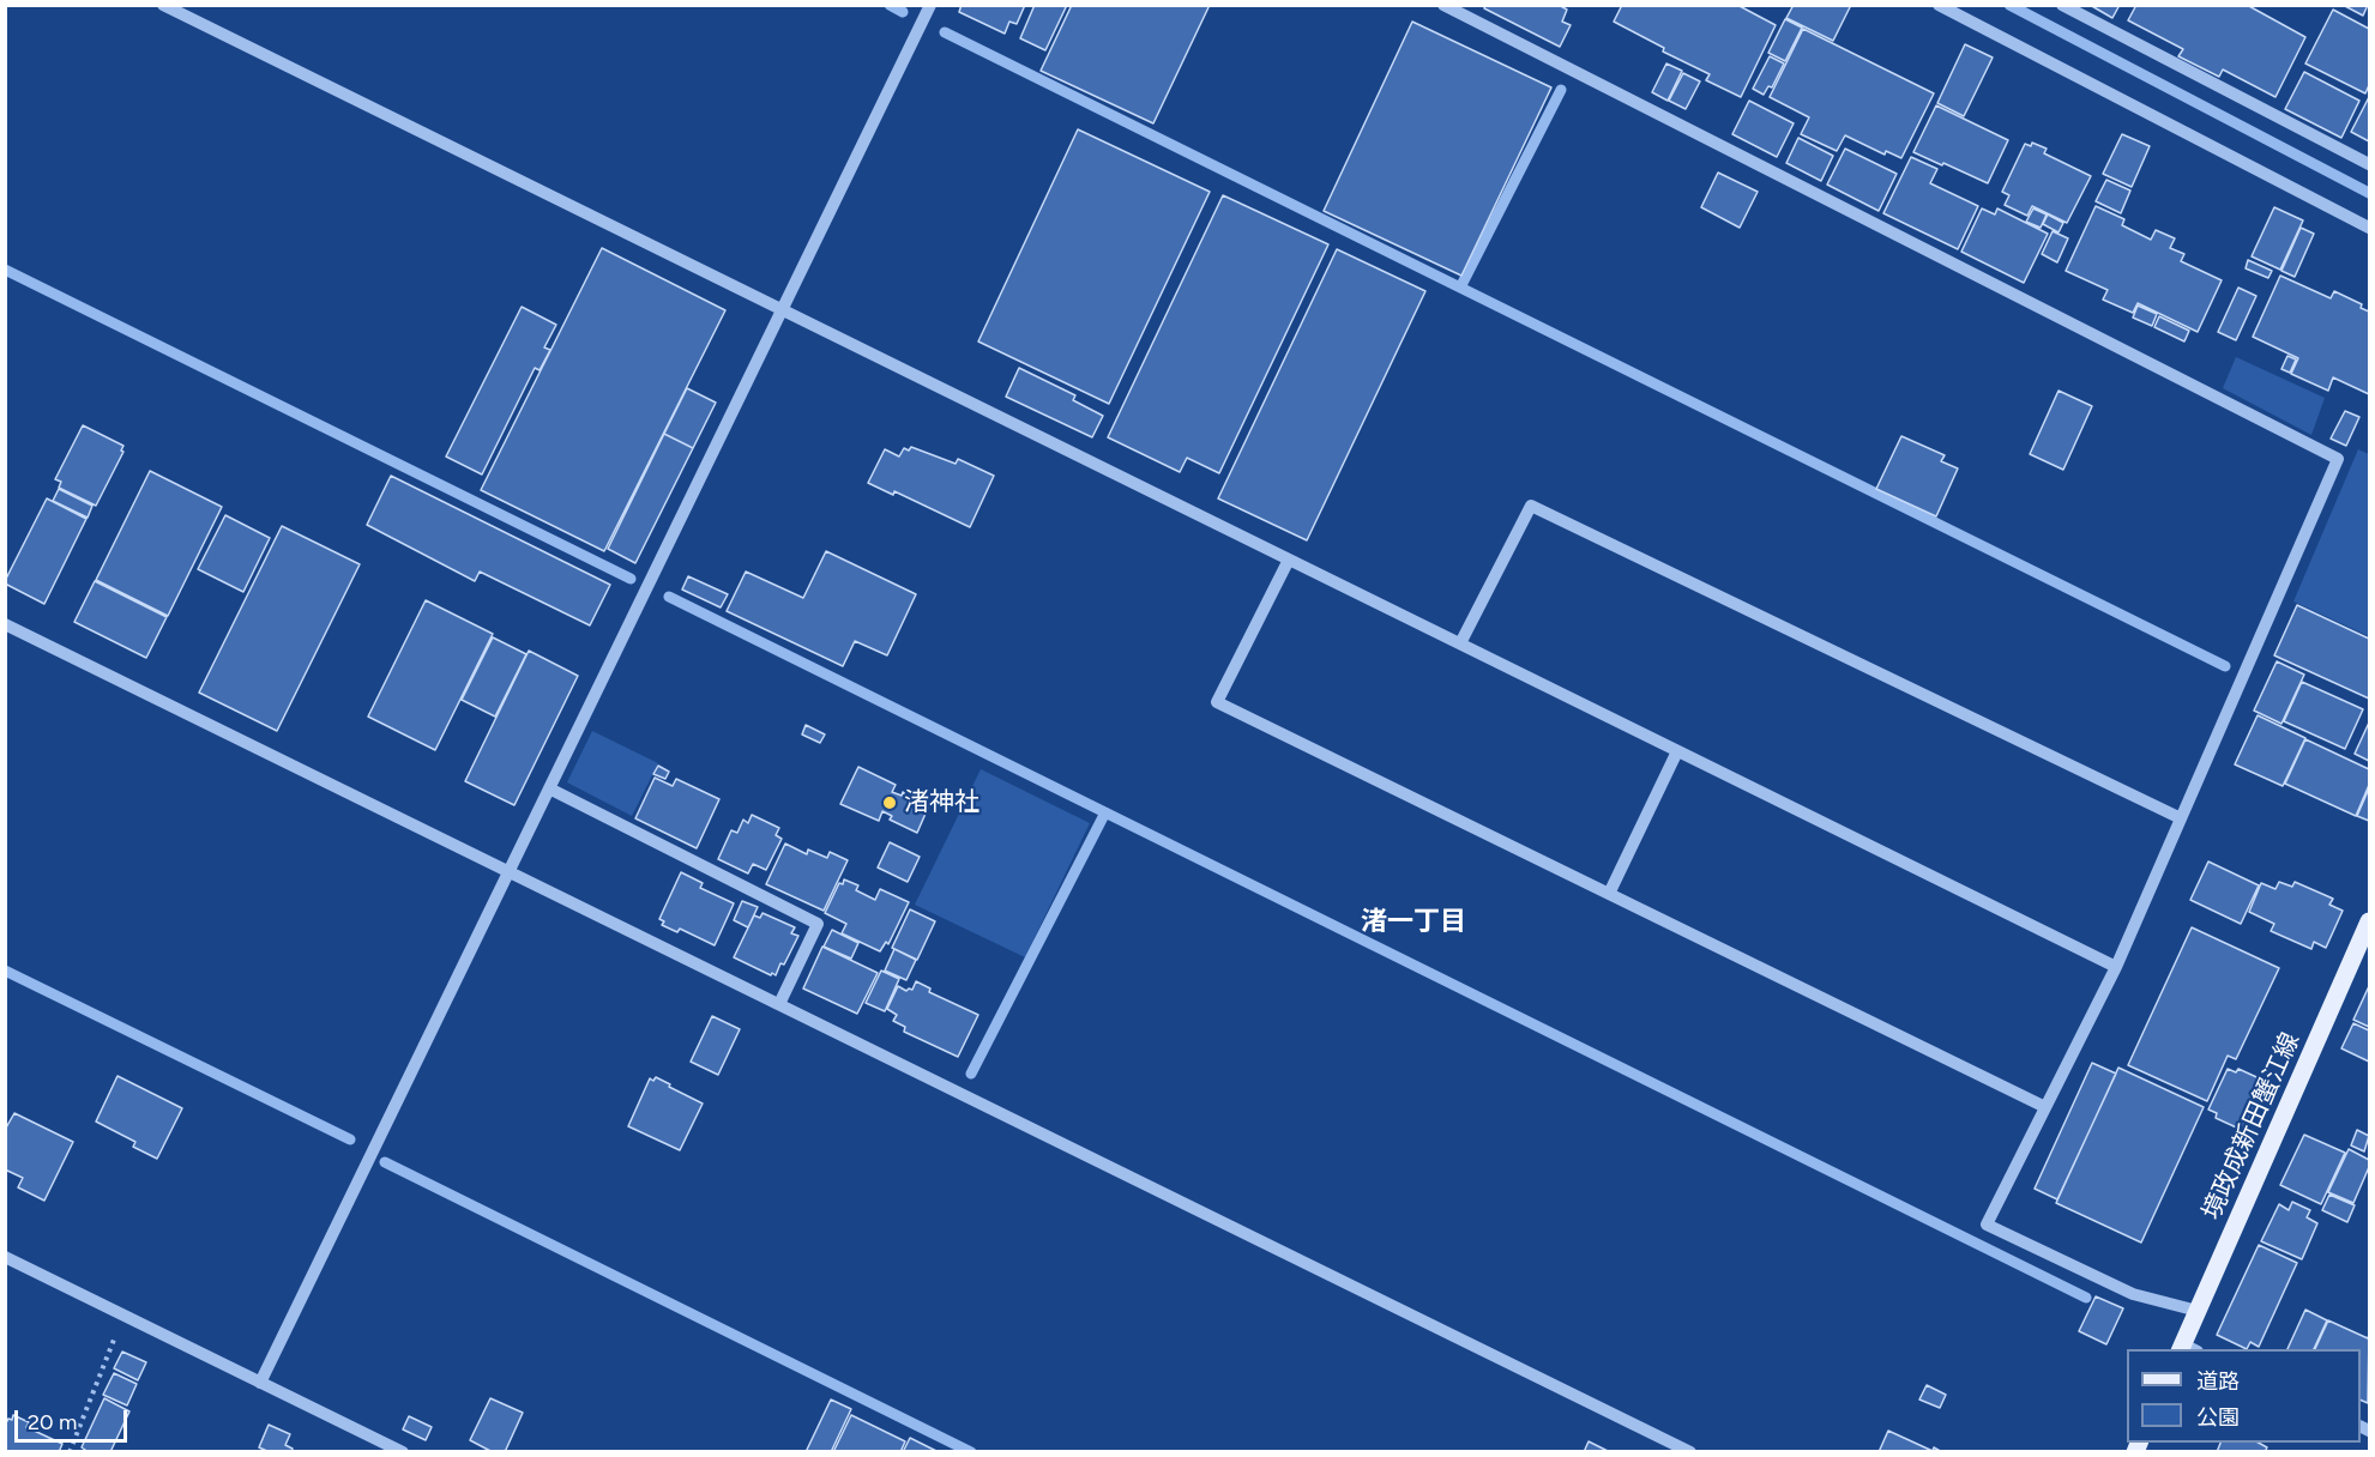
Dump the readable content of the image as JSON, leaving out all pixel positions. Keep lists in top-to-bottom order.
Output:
{
  "streets": {
    "main road": ["境政成新田蟹江線"]
  },
  "districts": ["渚一丁目"],
  "places": ["渚神社"],
  "legend": ["道路", "公園"],
  "scale_bar": "20 m"
}
